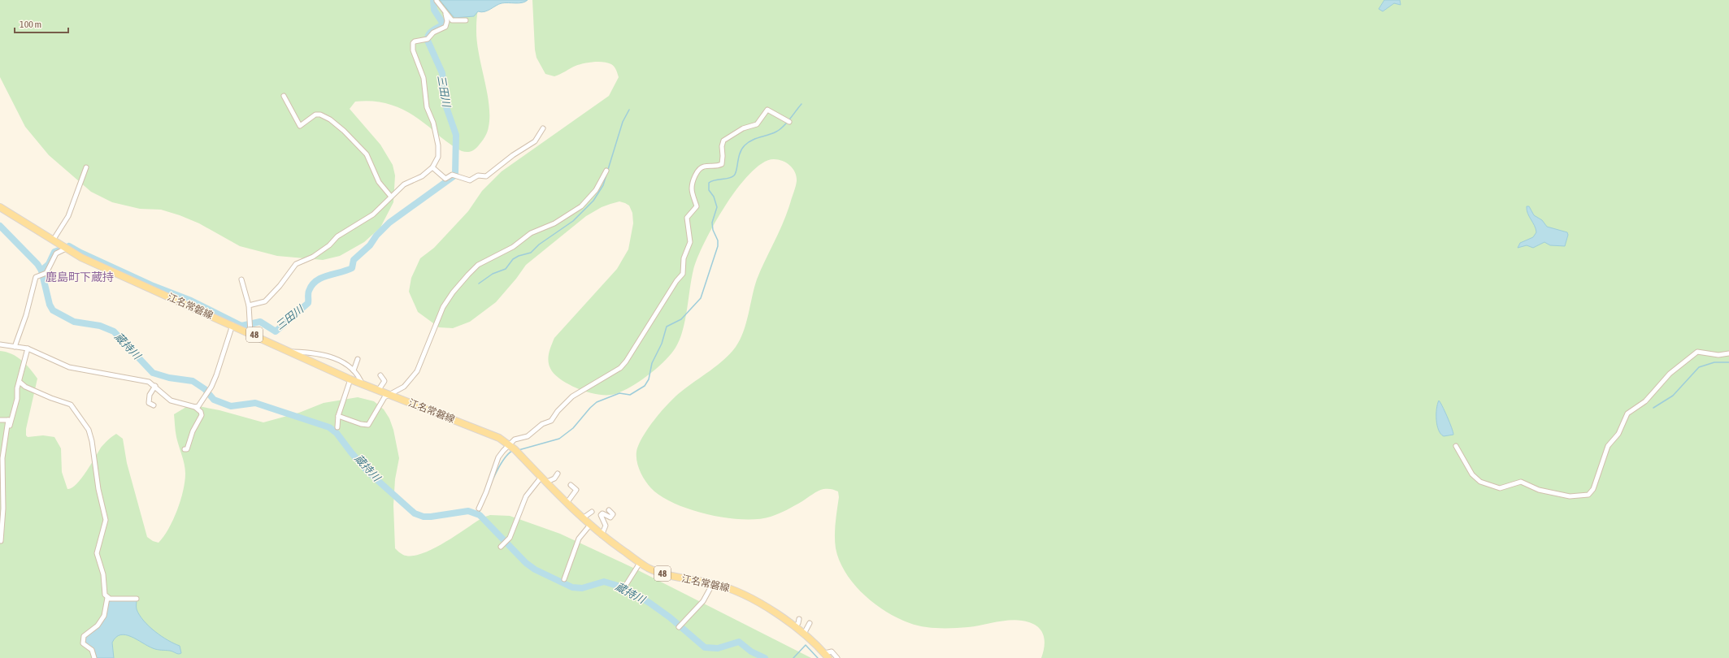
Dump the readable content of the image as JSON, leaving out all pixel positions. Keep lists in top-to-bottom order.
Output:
{
  "streets": {
    "main road": ["江名常磐線", "48"]
  },
  "districts": ["鹿島町下蔵持"],
  "water": ["三田川", "蔵持川"],
  "scale_bar": "100 m"
}
